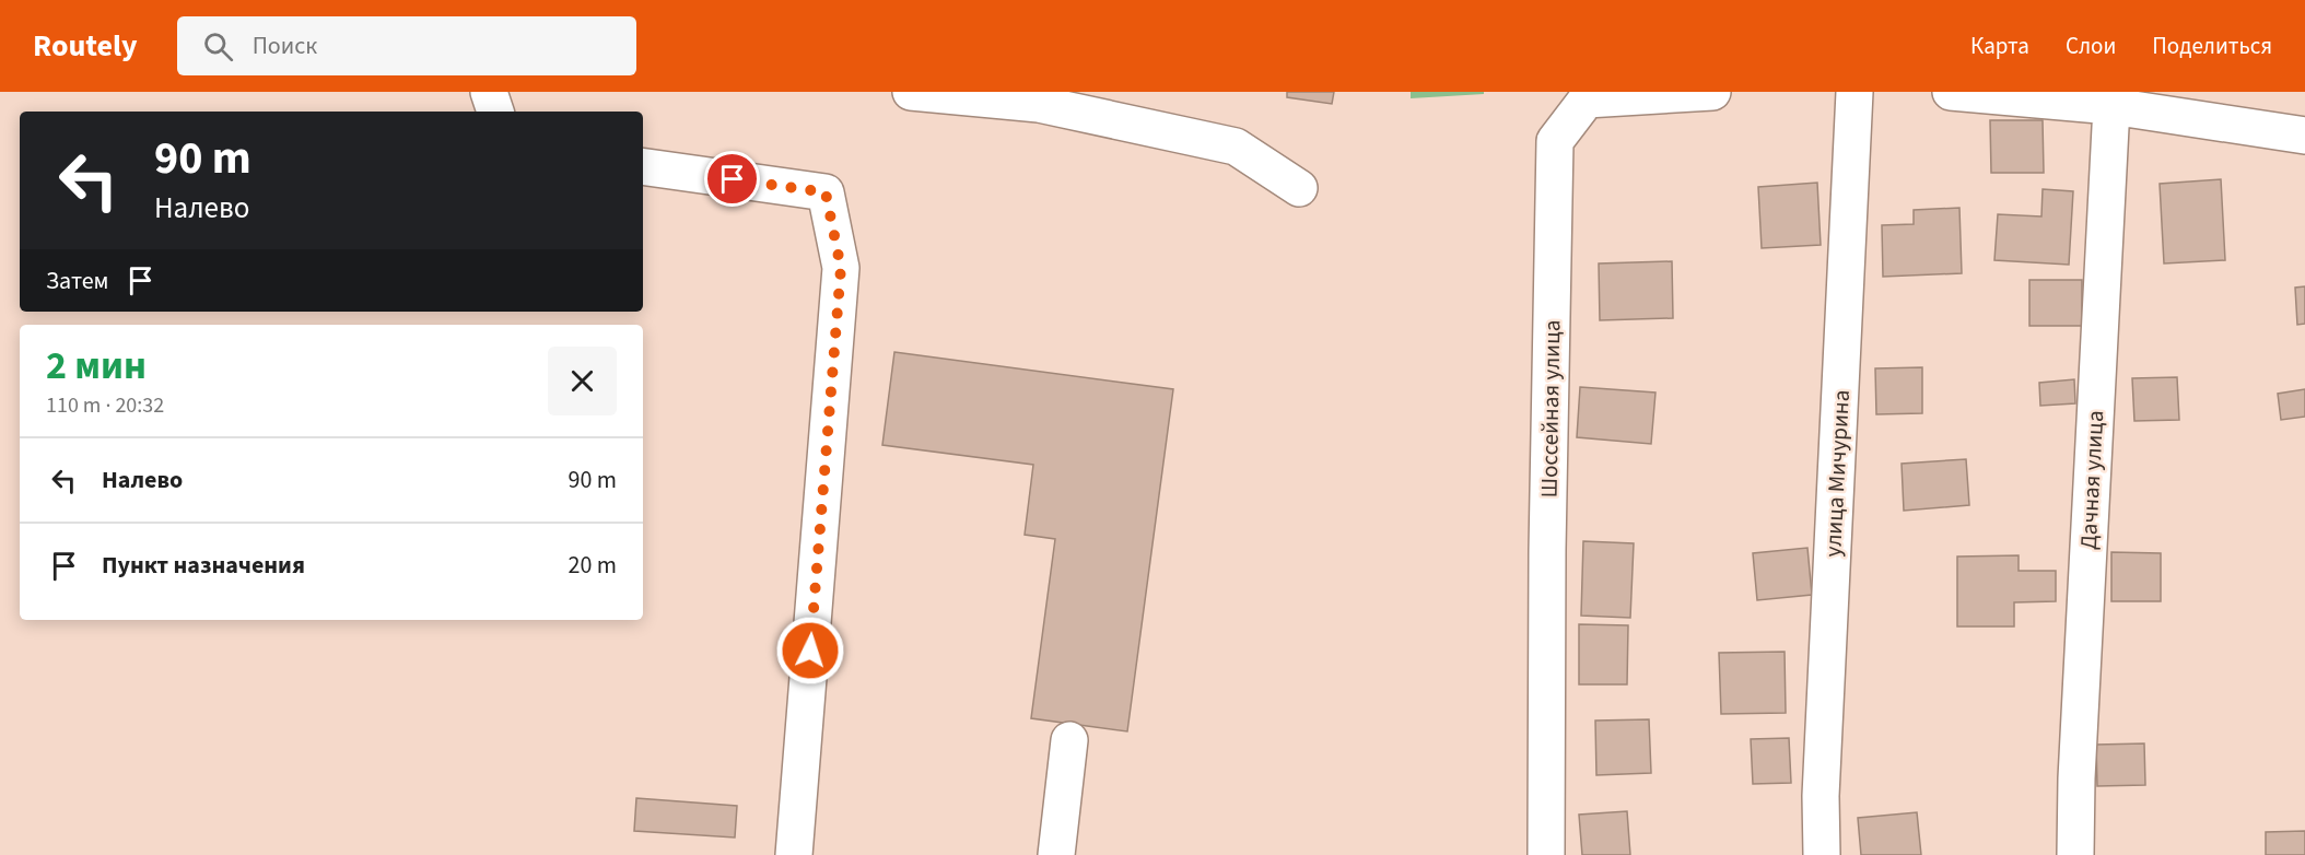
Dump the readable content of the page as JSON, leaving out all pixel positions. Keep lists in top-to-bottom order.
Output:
{
  "streets": {
    "street": ["Шоссейная улица", "улица Мичурина", "Дачная улица"]
  },
  "page": {
    "header": "Routely",
    "search": "Поиск",
    "nav": ["Карта", "Слои", "Поделиться"],
    "turn": ["90 m", "Налево"],
    "then": "Затем",
    "heading": ["2 мин", "110 m · 20:32"],
    "list": [
      {
        "name": "Налево",
        "value": "90 m"
      },
      {
        "name": "Пункт назначения",
        "value": "20 m"
      }
    ]
  }
}
